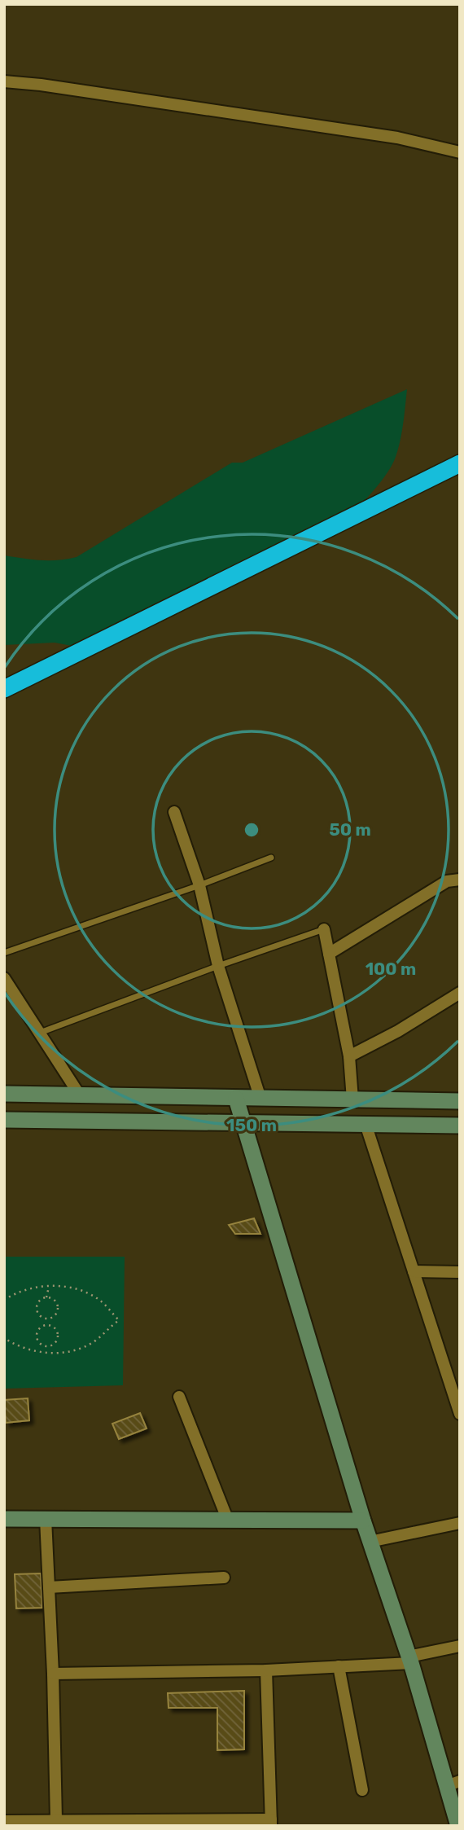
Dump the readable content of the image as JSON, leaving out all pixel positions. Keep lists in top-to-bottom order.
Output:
{
  "rings": ["50 m", "100 m", "150 m"]
}
